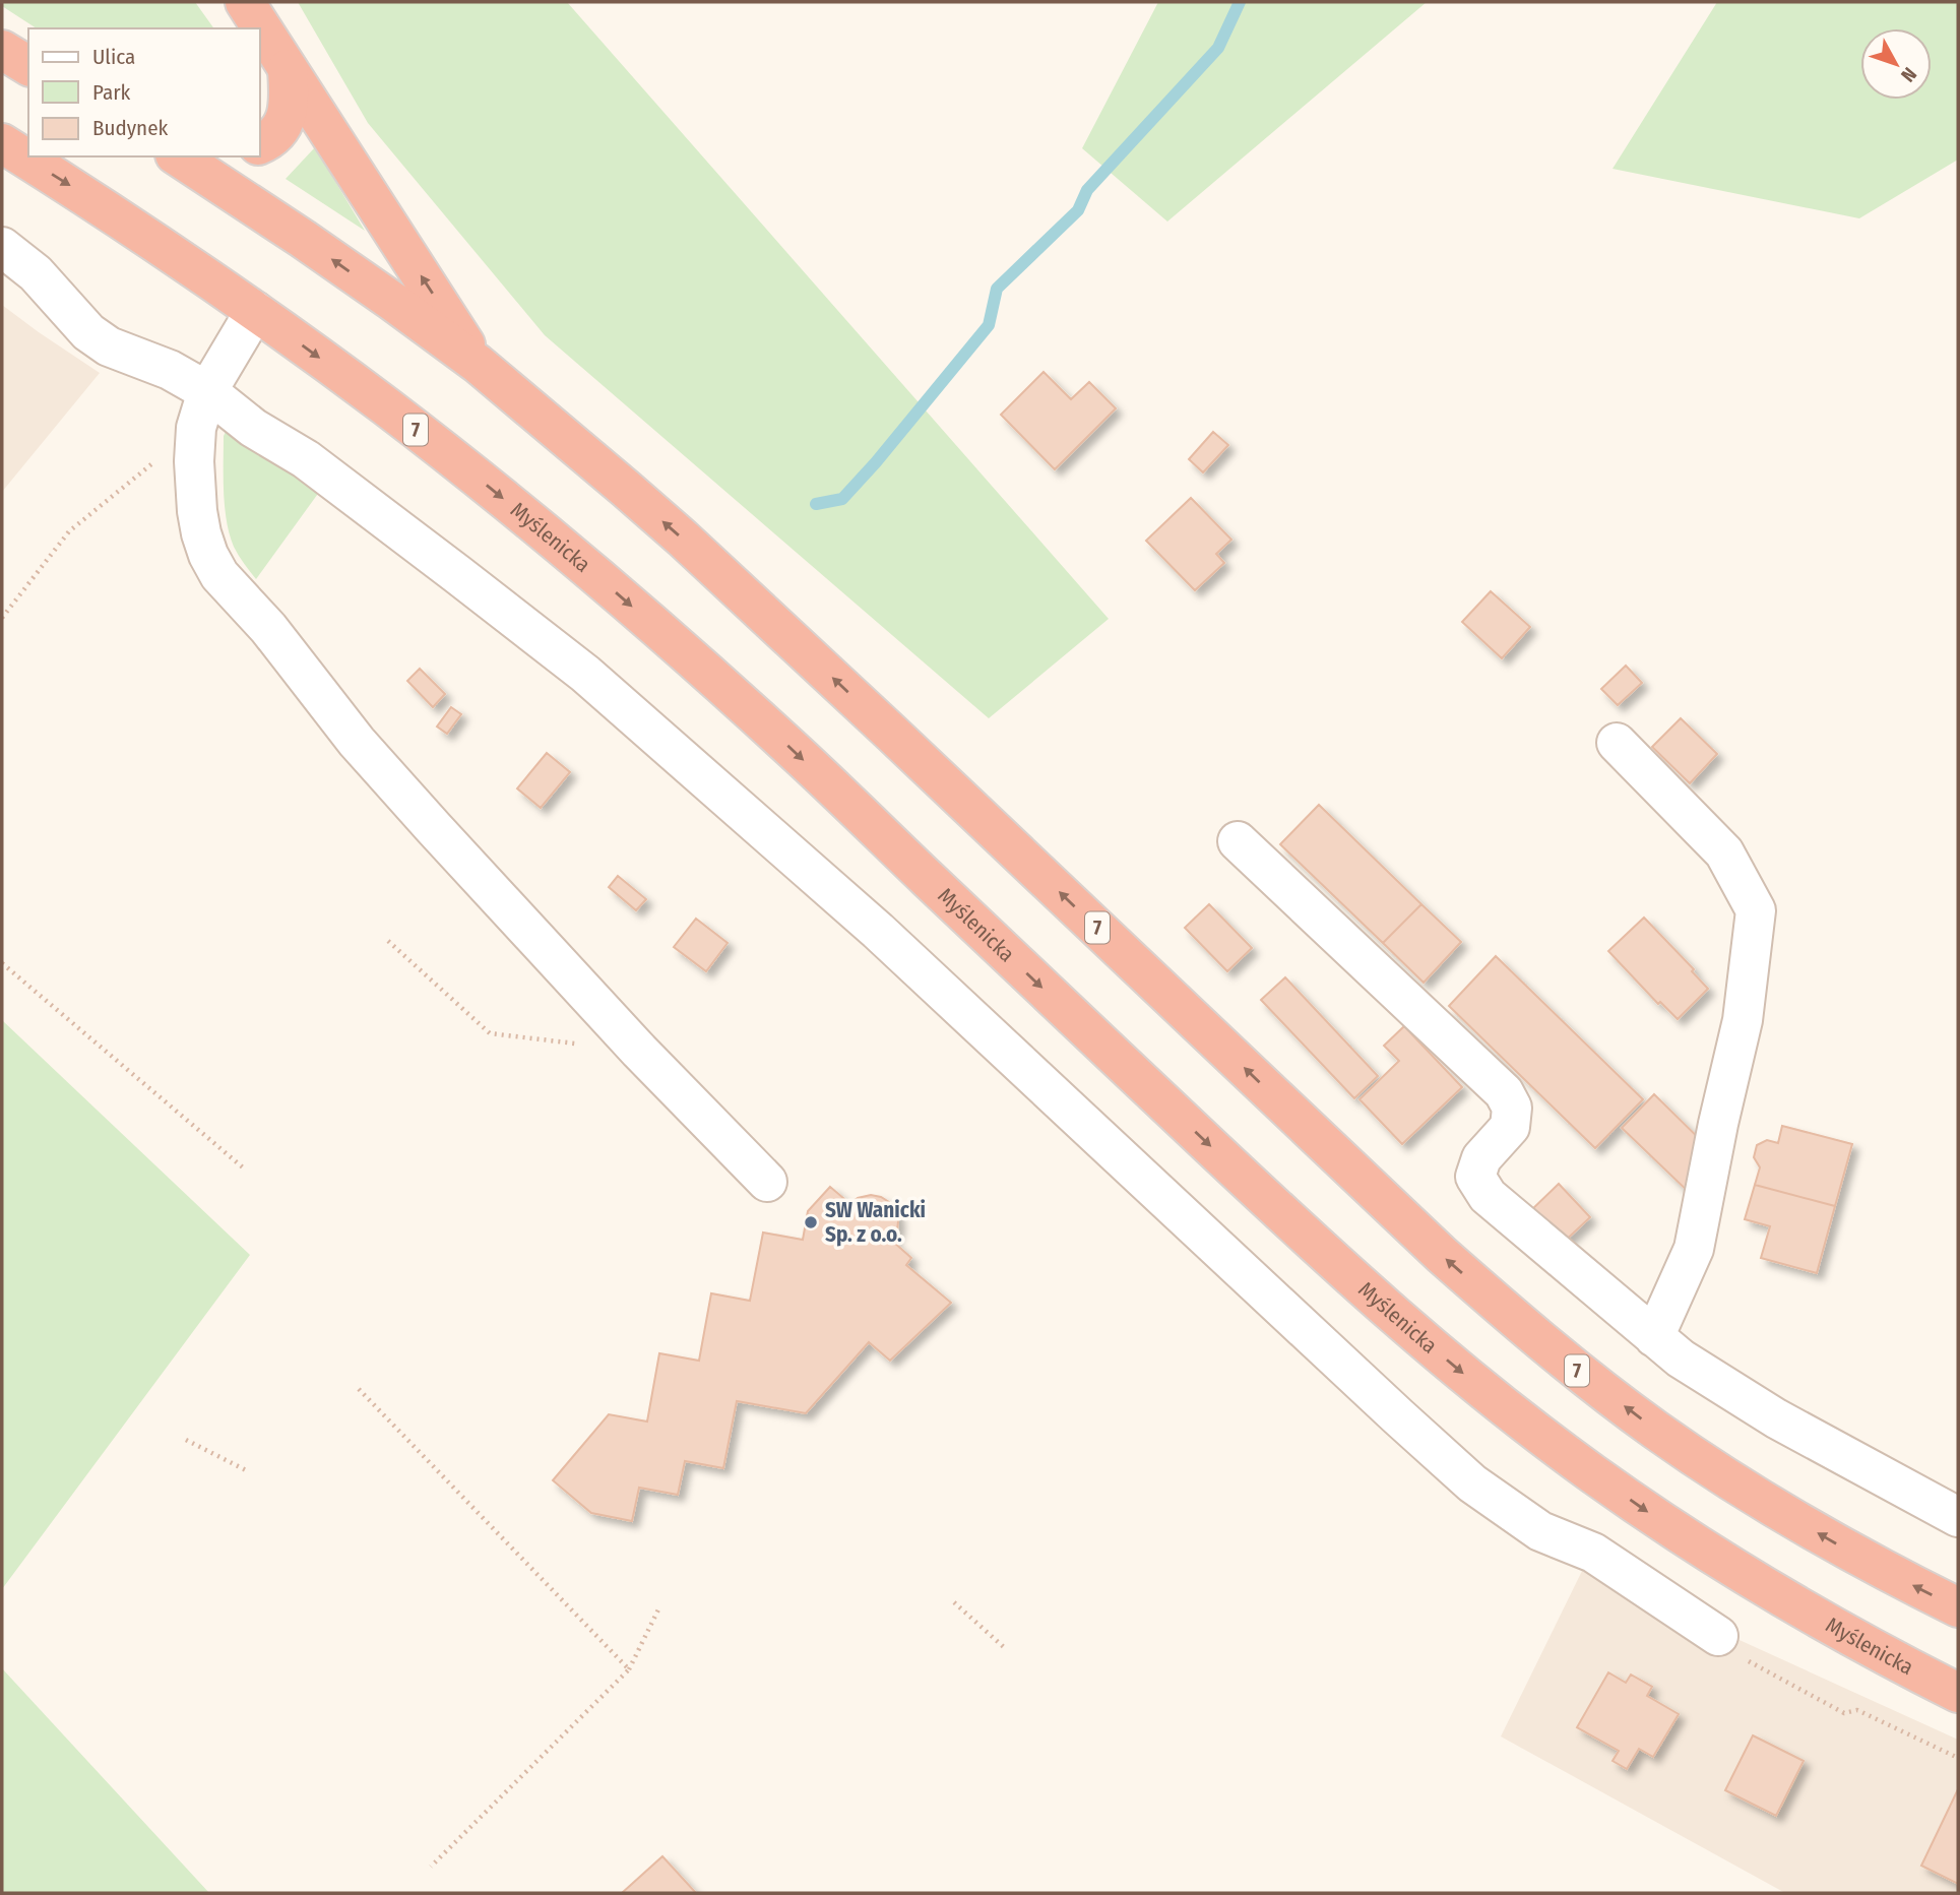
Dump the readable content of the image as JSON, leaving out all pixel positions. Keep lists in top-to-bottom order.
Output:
{
  "streets": {
    "highway": ["7", "Myślenicka"]
  },
  "places": ["SW Wanicki Sp. z o.o."],
  "legend": ["Ulica", "Park", "Budynek"],
  "north": "bottom right"
}
